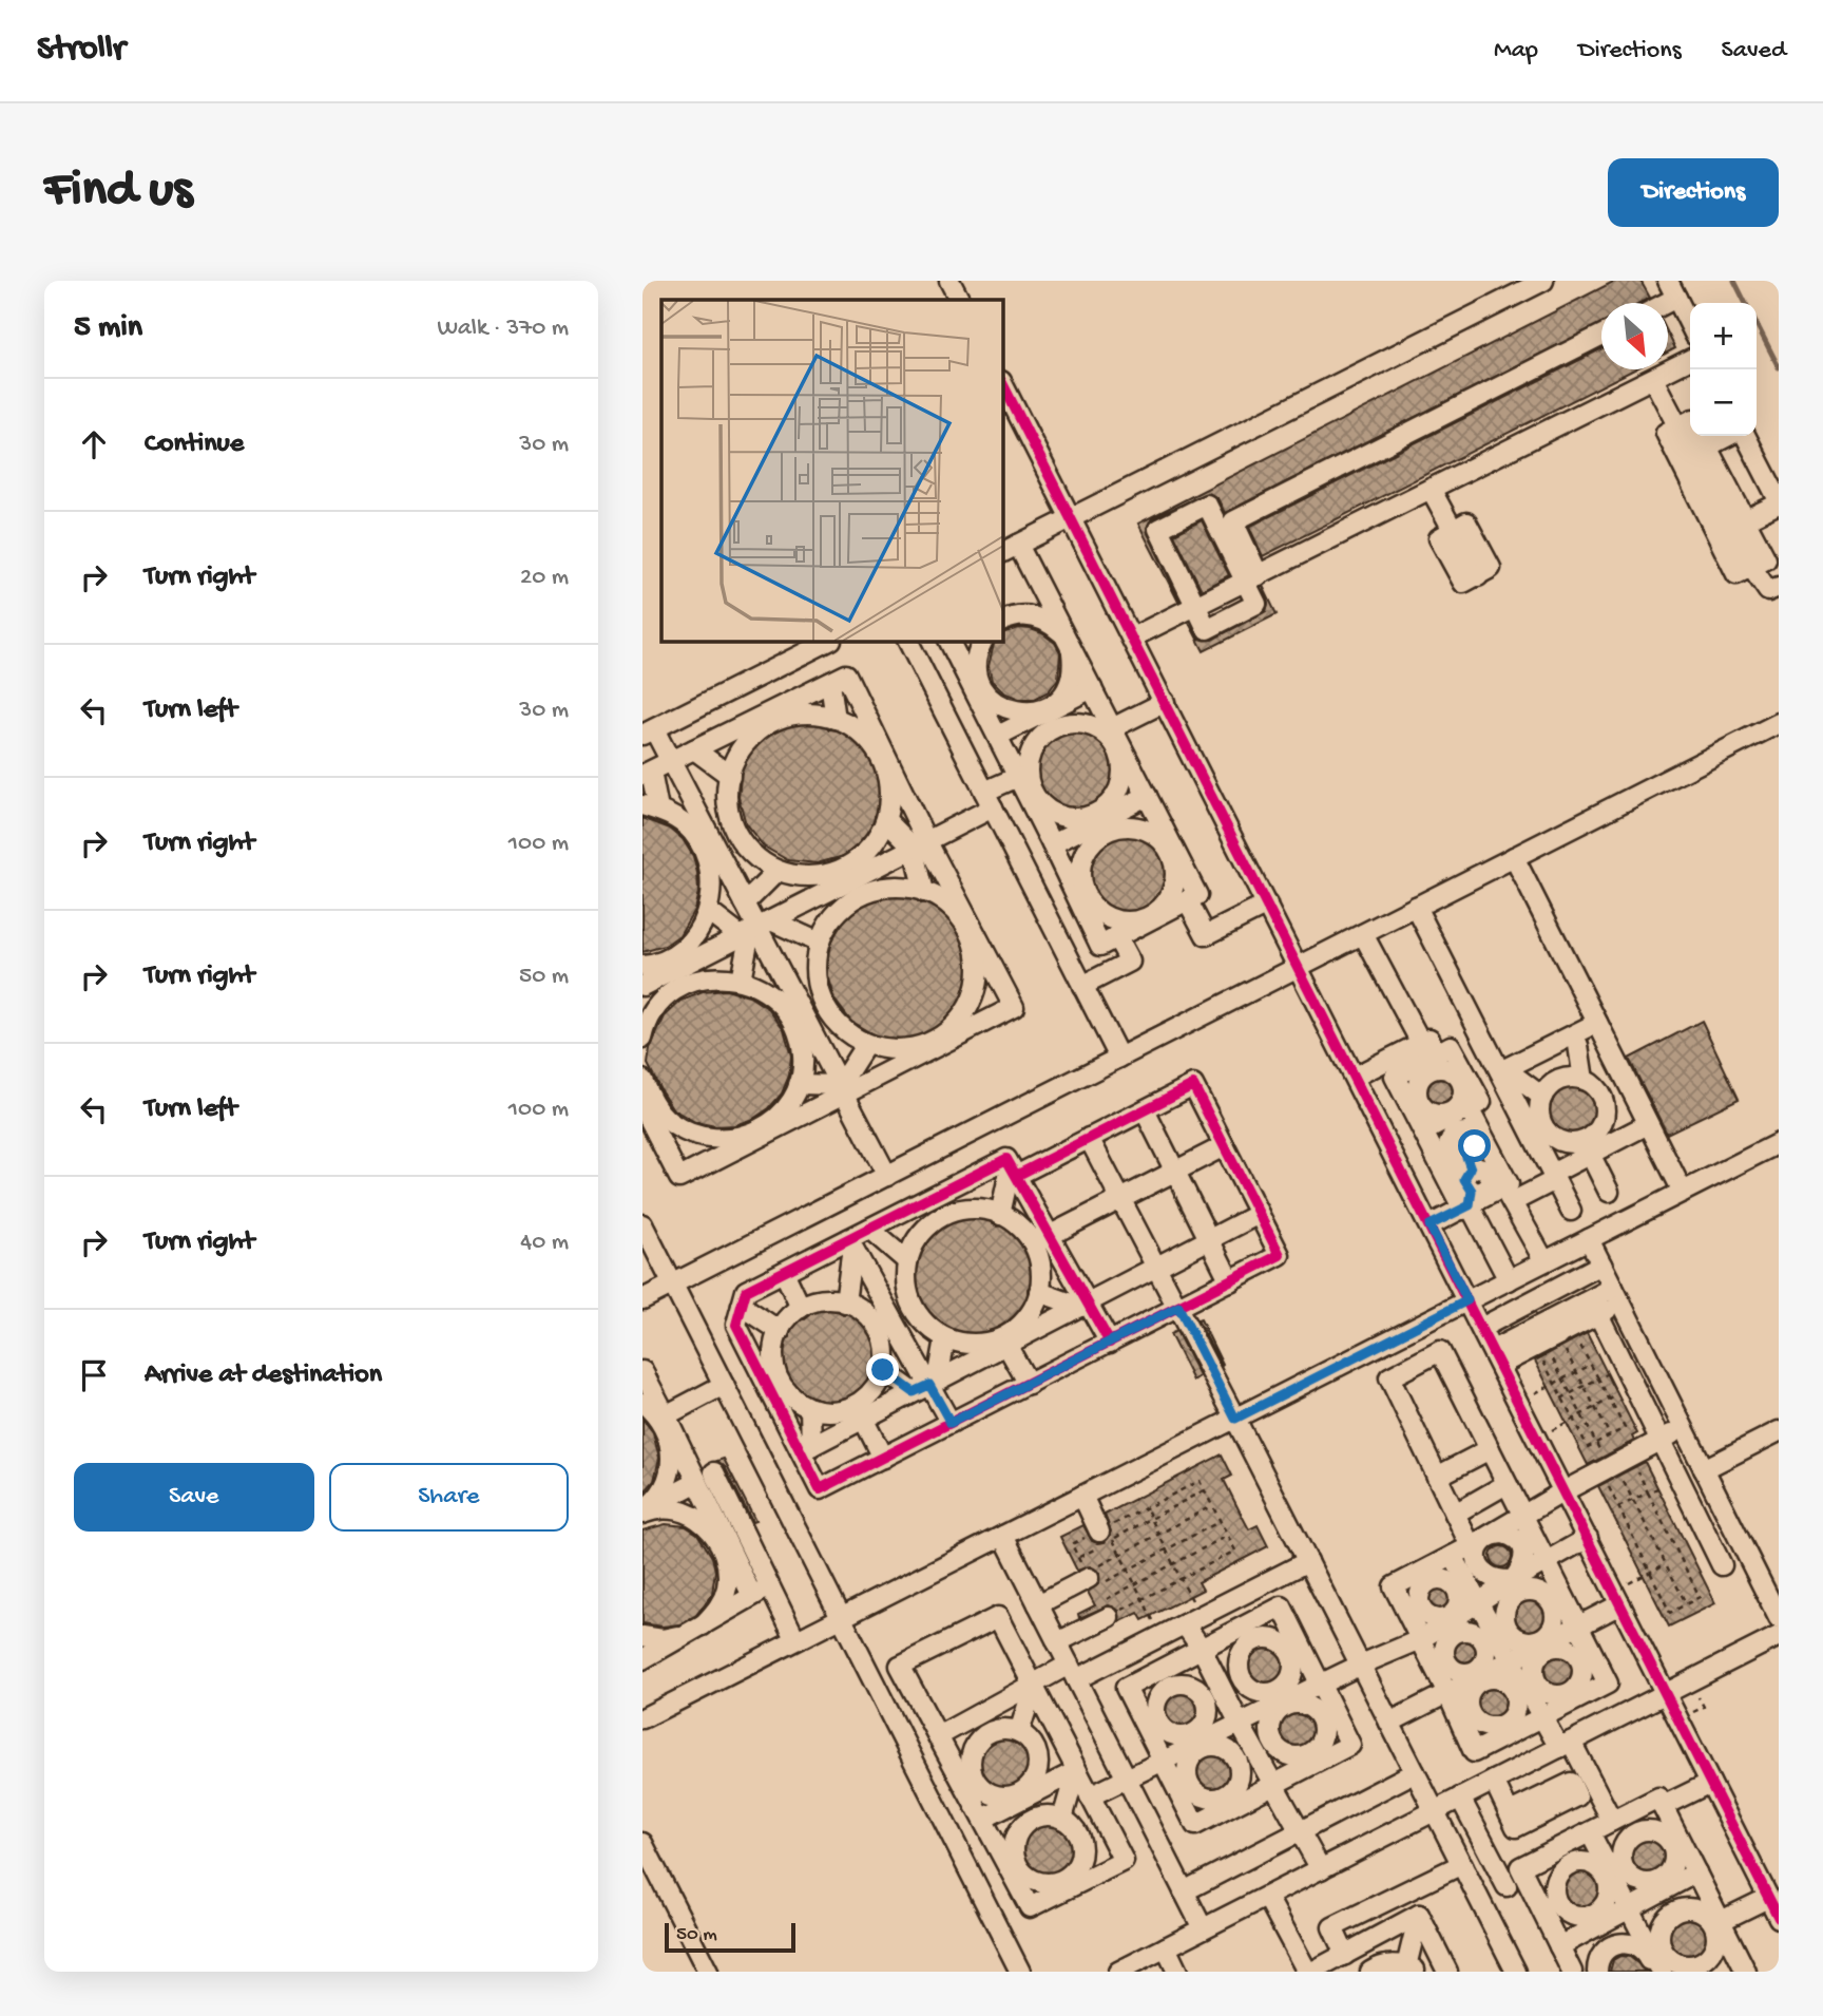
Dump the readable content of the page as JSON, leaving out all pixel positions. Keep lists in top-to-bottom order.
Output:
{
  "scale_bar": "50 m",
  "north": "bottom right",
  "page": {
    "header": "Strollr",
    "nav": ["Map", "Directions", "Saved"],
    "buttons": [
      "Directions",
      ["Save", "Share"]
    ],
    "title": "Find us",
    "heading": ["5 min", "Walk · 370 m"],
    "map_buttons": ["+", "−"],
    "list": [
      ["Continue", "30 m"],
      ["Turn right", "20 m"],
      ["Turn left", "30 m"],
      ["Turn right", "100 m"],
      ["Turn right", "50 m"],
      ["Turn left", "100 m"],
      ["Turn right", "40 m"],
      "Arrive at destination"
    ],
    "scale": "50 m"
  }
}
